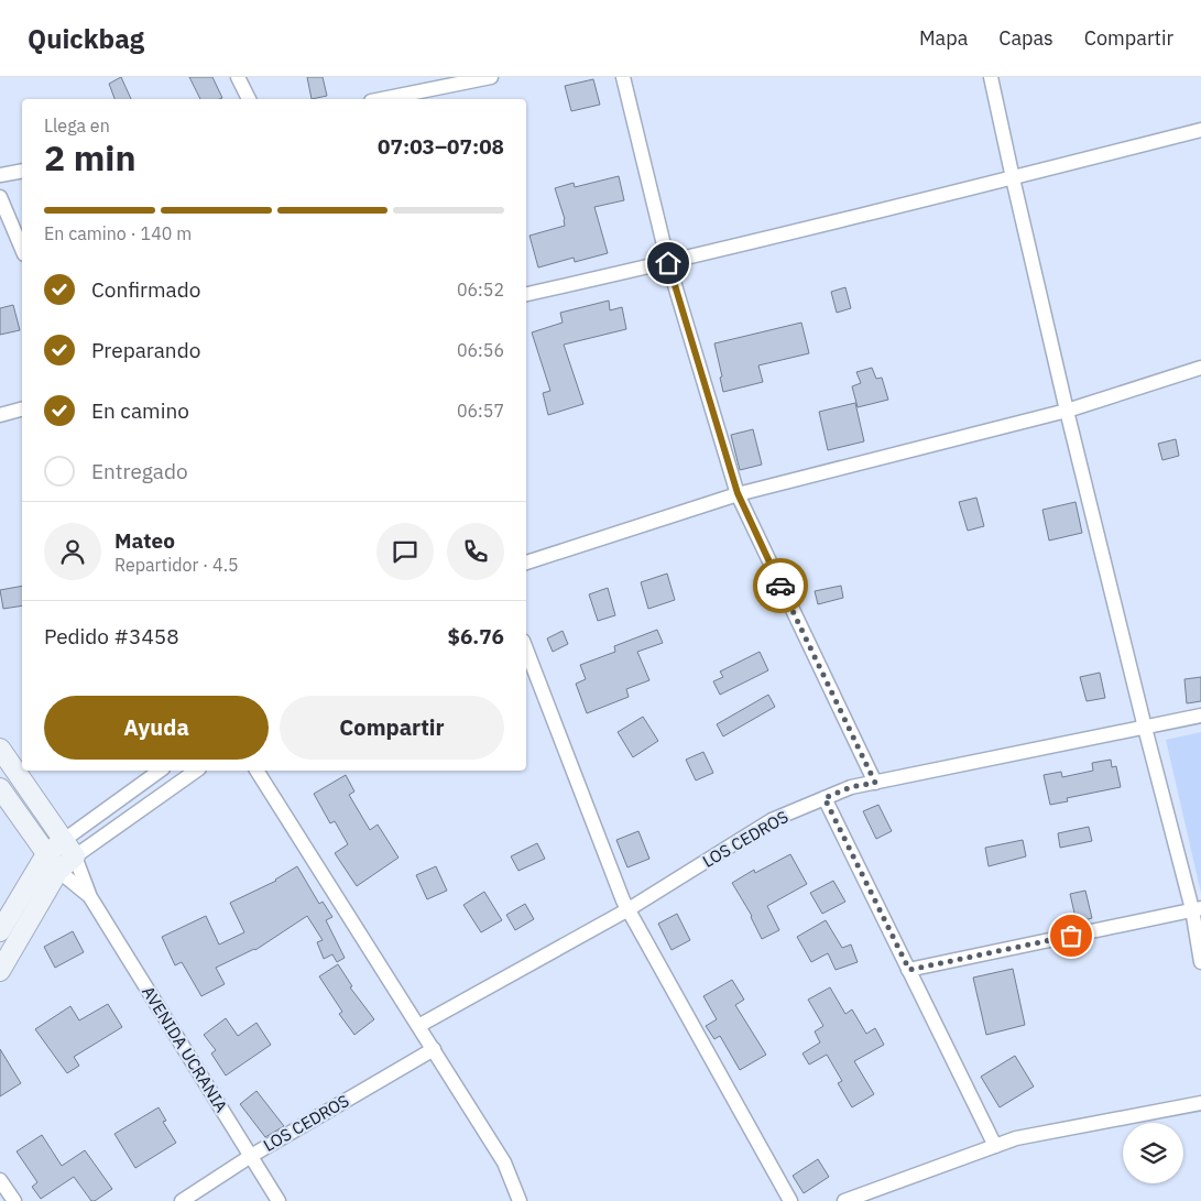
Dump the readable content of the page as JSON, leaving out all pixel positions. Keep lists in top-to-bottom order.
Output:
{
  "streets": {
    "main road": ["AVENIDA UCRANIA"],
    "street": ["LOS CEDROS"]
  },
  "crossings": [
    ["LOS CEDROS", "AVENIDA UCRANIA"]
  ],
  "page": {
    "header": "Quickbag",
    "nav": ["Mapa", "Capas", "Compartir"],
    "heading": ["2 min", "Llega en", "07:03–07:08"],
    "panel": [
      "Mateo",
      "Repartidor · 4.5",
      "Pedido #3458",
      "$6.76"
    ],
    "bar": "En camino · 140 m",
    "list": [
      ["Confirmado", "06:52"],
      ["Preparando", "06:56"],
      ["En camino", "06:57"],
      "Entregado"
    ],
    "buttons": ["Ayuda", "Compartir"]
  }
}
